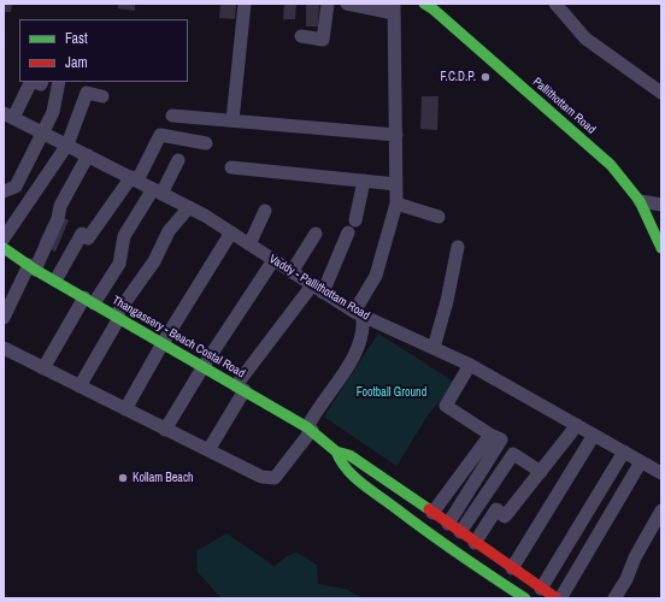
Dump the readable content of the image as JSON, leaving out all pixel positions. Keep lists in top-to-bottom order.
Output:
{
  "streets": {
    "street": ["Pallithottam Road", "Vaddy - Pallithottam Road", "Thangassery - Beach Costal Road"]
  },
  "parks": ["Football Ground"],
  "places": ["F.C.D.P.", "Kollam Beach"],
  "legend": ["Fast", "Jam"]
}
